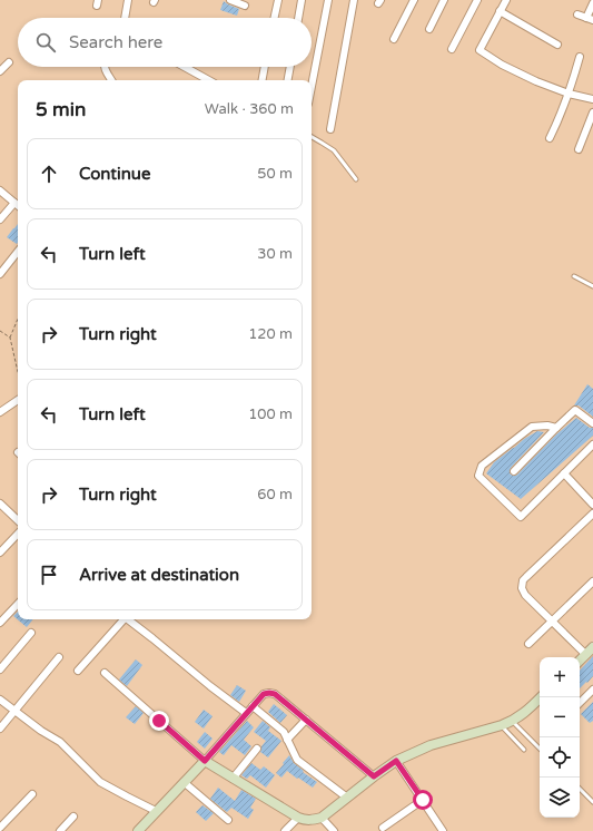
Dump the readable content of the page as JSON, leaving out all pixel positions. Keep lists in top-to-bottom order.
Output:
{
  "page": {
    "search": "Search here",
    "heading": ["5 min", "Walk · 360 m"],
    "list": [
      ["Continue", "50 m"],
      ["Turn left", "30 m"],
      ["Turn right", "120 m"],
      ["Turn left", "100 m"],
      ["Turn right", "60 m"],
      "Arrive at destination"
    ],
    "map_buttons": ["+", "−"]
  }
}
